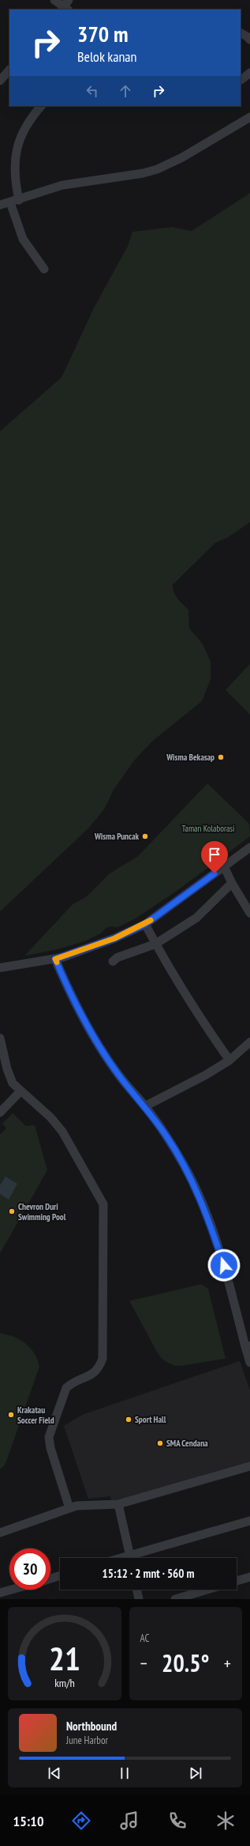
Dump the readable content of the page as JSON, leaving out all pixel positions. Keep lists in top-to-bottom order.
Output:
{
  "parks": ["Taman Kolaborasi"],
  "places": [
    "Wisma Bekasap",
    "Wisma Puncak",
    "Chevron Duri Swimming Pool",
    "Krakatau Soccer Field",
    "Sport Hall",
    "SMA Cendana"
  ],
  "page": {
    "turn": ["370 m", "Belok kanan"],
    "limit": "30",
    "trip": "15:12 · 2 mnt · 560 m",
    "tile": "AC",
    "heat": ["−", "20.5°", "+"],
    "song": ["Northbound", "June Harbor"],
    "tabs": "15:10",
    "gauge": ["21", "km/h"]
  }
}
